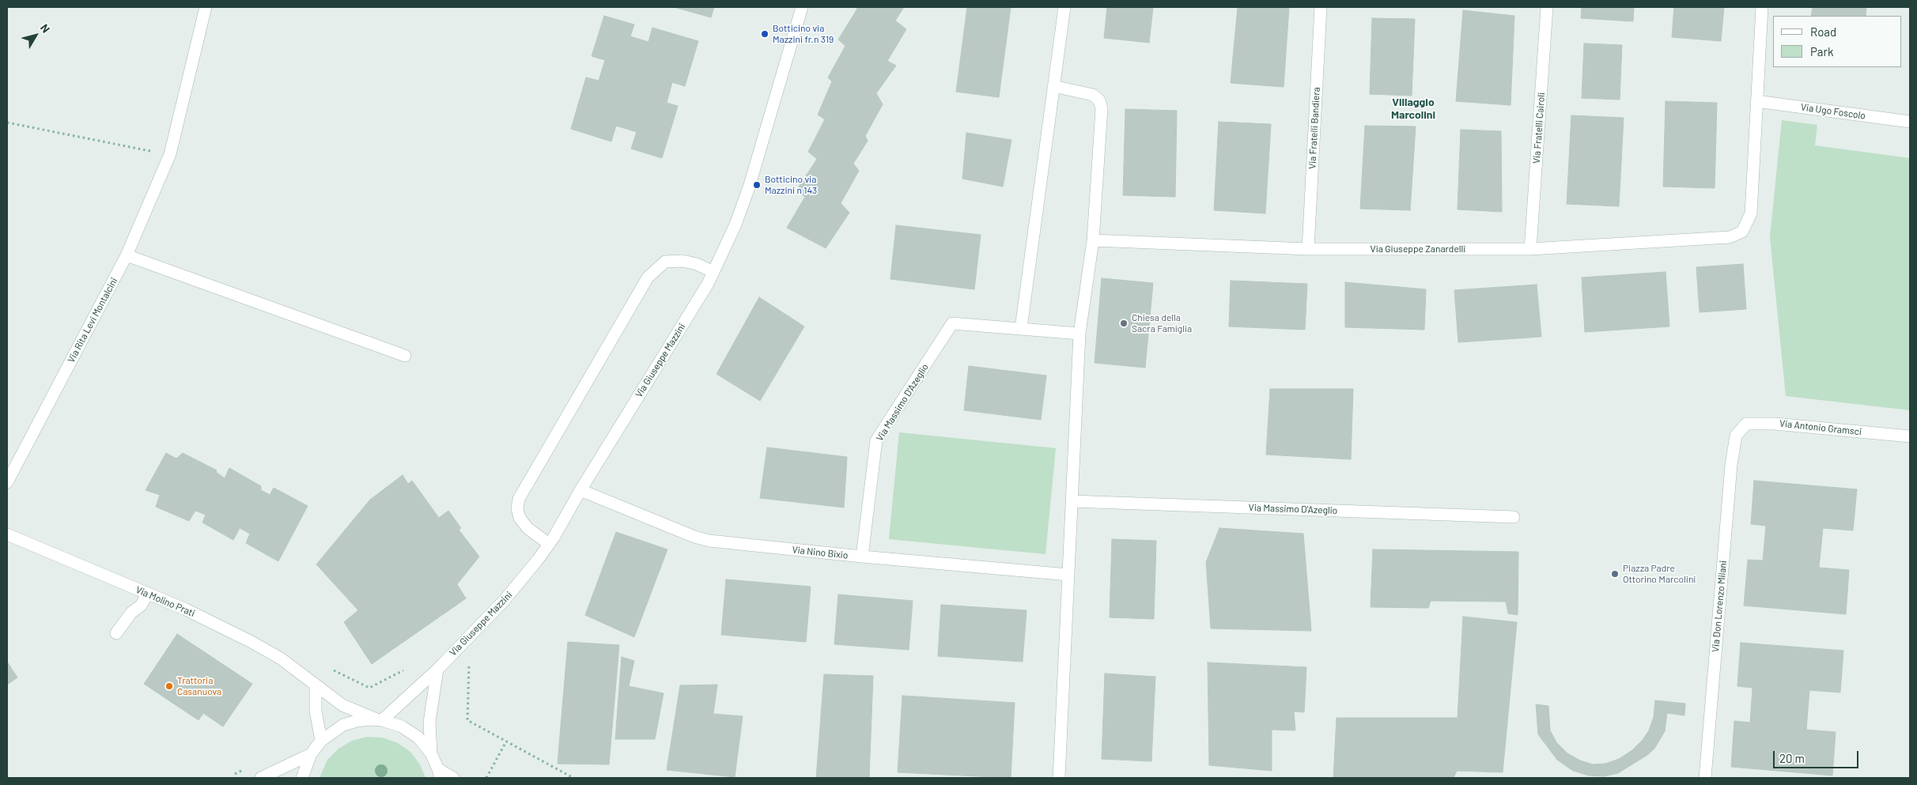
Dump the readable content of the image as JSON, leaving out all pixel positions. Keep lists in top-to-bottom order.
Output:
{
  "streets": {
    "street": [
      "Via Ugo Foscolo",
      "Via Fratelli Bandiera",
      "Via Fratelli Cairoli",
      "Via Giuseppe Zanardelli",
      "Via Rita Levi Montalcini",
      "Via Giuseppe Mazzini",
      "Via Massimo D'Azeglio",
      "Via Antonio Gramsci",
      "Via Nino Bixio",
      "Via Molino Prati",
      "Via Don Lorenzo Milani"
    ]
  },
  "crossings": [
    ["Via Ugo Foscolo", "Via Giuseppe Zanardelli"],
    ["Via Fratelli Bandiera", "Via Giuseppe Zanardelli"],
    ["Via Fratelli Cairoli", "Via Giuseppe Zanardelli"],
    ["Via Giuseppe Mazzini", "Via Nino Bixio"],
    ["Via Giuseppe Mazzini", "Via Molino Prati"],
    ["Via Massimo D'Azeglio", "Via Nino Bixio"],
    ["Via Antonio Gramsci", "Via Don Lorenzo Milani"]
  ],
  "districts": ["Villaggio Marcolini"],
  "places": [
    "Botticino via Mazzini fr.n 319",
    "Botticino via Mazzini n 143",
    "Chiesa della Sacra Famiglia",
    "Piazza Padre Ottorino Marcolini",
    "Trattoria Casanuova"
  ],
  "legend": ["Road", "Park"],
  "scale_bar": "20 m",
  "north": "top right"
}
